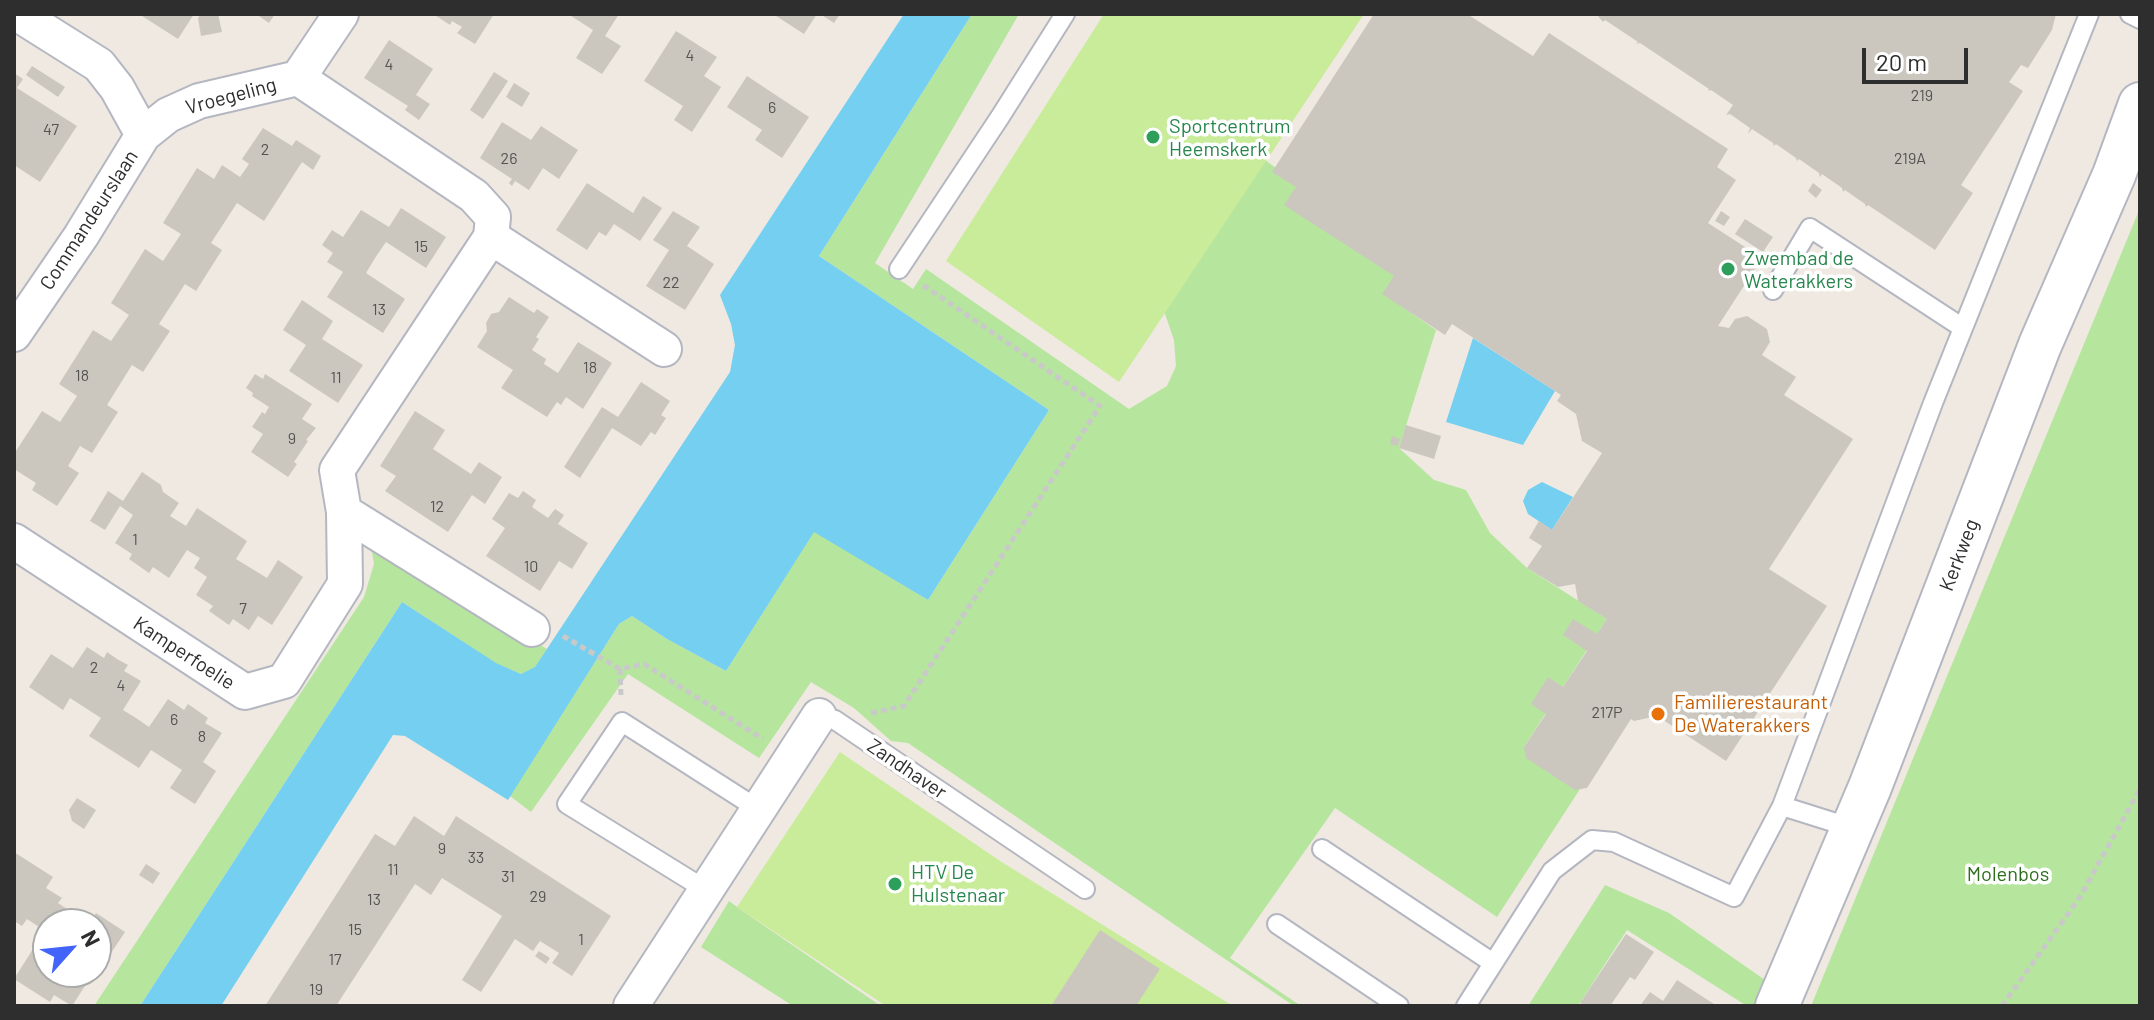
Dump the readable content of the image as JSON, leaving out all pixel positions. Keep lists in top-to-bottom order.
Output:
{
  "streets": {
    "street": [
      "Vroegeling",
      "Commandeurslaan",
      "Kerkweg",
      "Kamperfoelie"
    ],
    "lane": ["Zandhaver"]
  },
  "crossings": [
    ["Vroegeling", "Commandeurslaan"]
  ],
  "parks": ["Molenbos"],
  "places": [
    "Sportcentrum Heemskerk",
    "Zwembad de Waterakkers",
    "Familierestaurant De Waterakkers",
    "HTV De Hulstenaar"
  ],
  "house_numbers": [
    "4",
    "4",
    "219",
    "6",
    "47",
    "2",
    "26",
    "219A",
    "15",
    "22",
    "13",
    "18",
    "18",
    "11",
    "9",
    "12",
    "1",
    "10",
    "7",
    "2",
    "4",
    "217P",
    "6",
    "8",
    "9",
    "33",
    "11",
    "31",
    "29",
    "13",
    "15",
    "1",
    "17",
    "19"
  ],
  "scale_bar": "20 m",
  "north": "top right"
}
